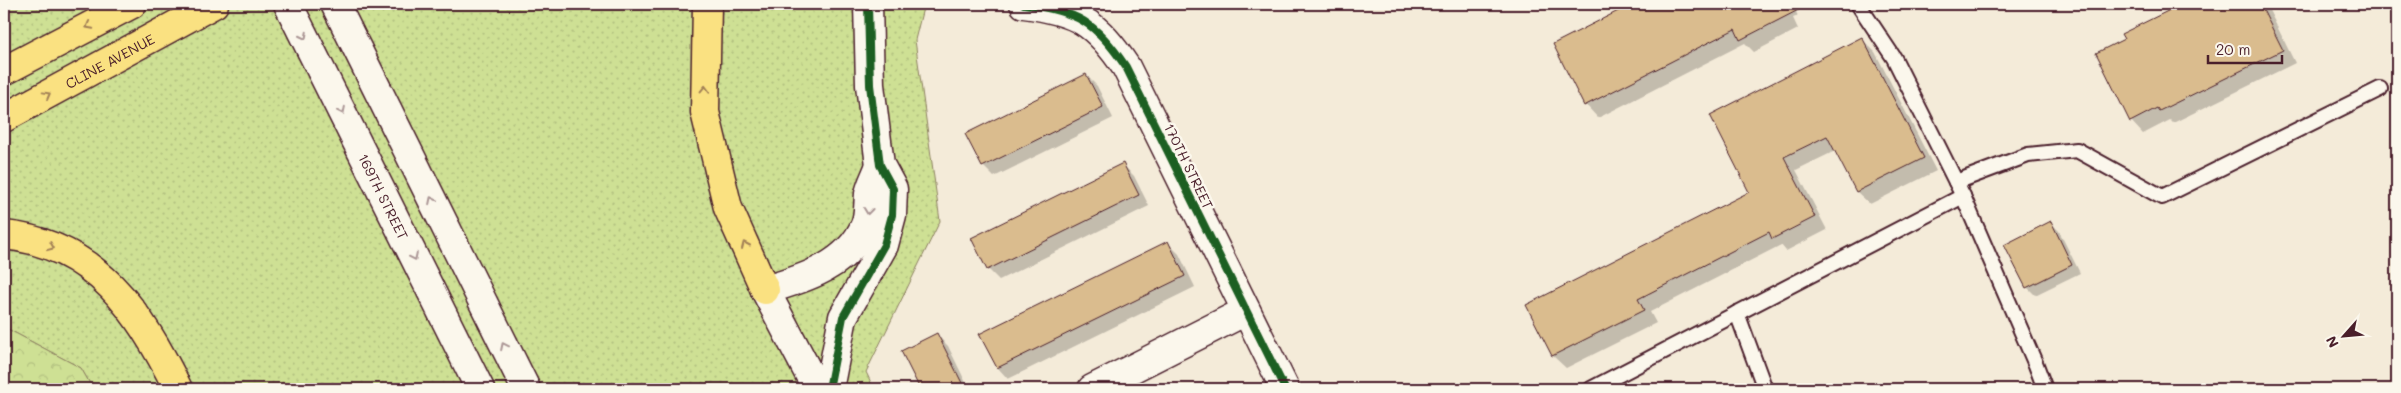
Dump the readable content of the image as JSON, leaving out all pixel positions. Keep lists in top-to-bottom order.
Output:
{
  "streets": {
    "highway": ["CLINE AVENUE"],
    "street": ["170TH STREET", "169TH STREET"]
  },
  "scale_bar": "20 m",
  "north": "bottom left"
}
